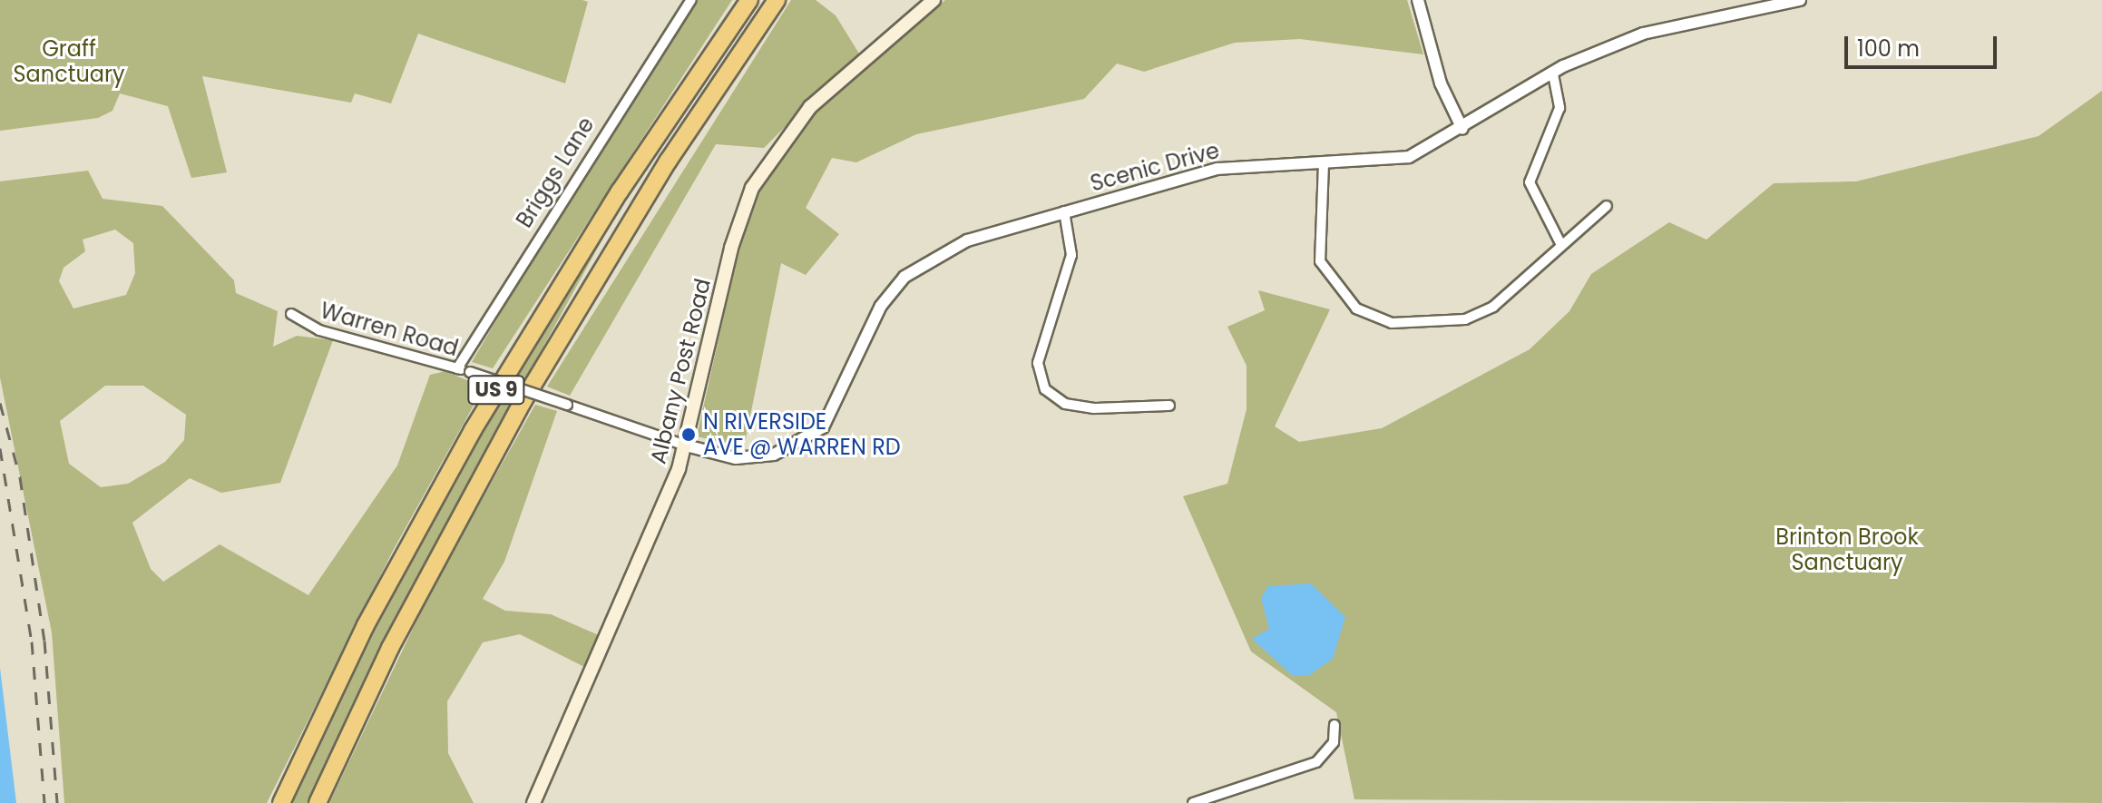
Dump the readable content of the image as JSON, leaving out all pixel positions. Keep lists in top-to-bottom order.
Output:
{
  "streets": {
    "highway": ["US 9"],
    "main road": ["Albany Post Road"],
    "street": ["Scenic Drive", "Briggs Lane", "Warren Road"]
  },
  "crossings": [
    ["Scenic Drive", "Warren Road"],
    ["Scenic Drive", "Albany Post Road"],
    ["Briggs Lane", "Warren Road"],
    ["Warren Road", "Albany Post Road"]
  ],
  "parks": ["Graff Sanctuary", "Brinton Brook Sanctuary"],
  "places": ["N RIVERSIDE AVE @ WARREN RD"],
  "scale_bar": "100 m"
}
